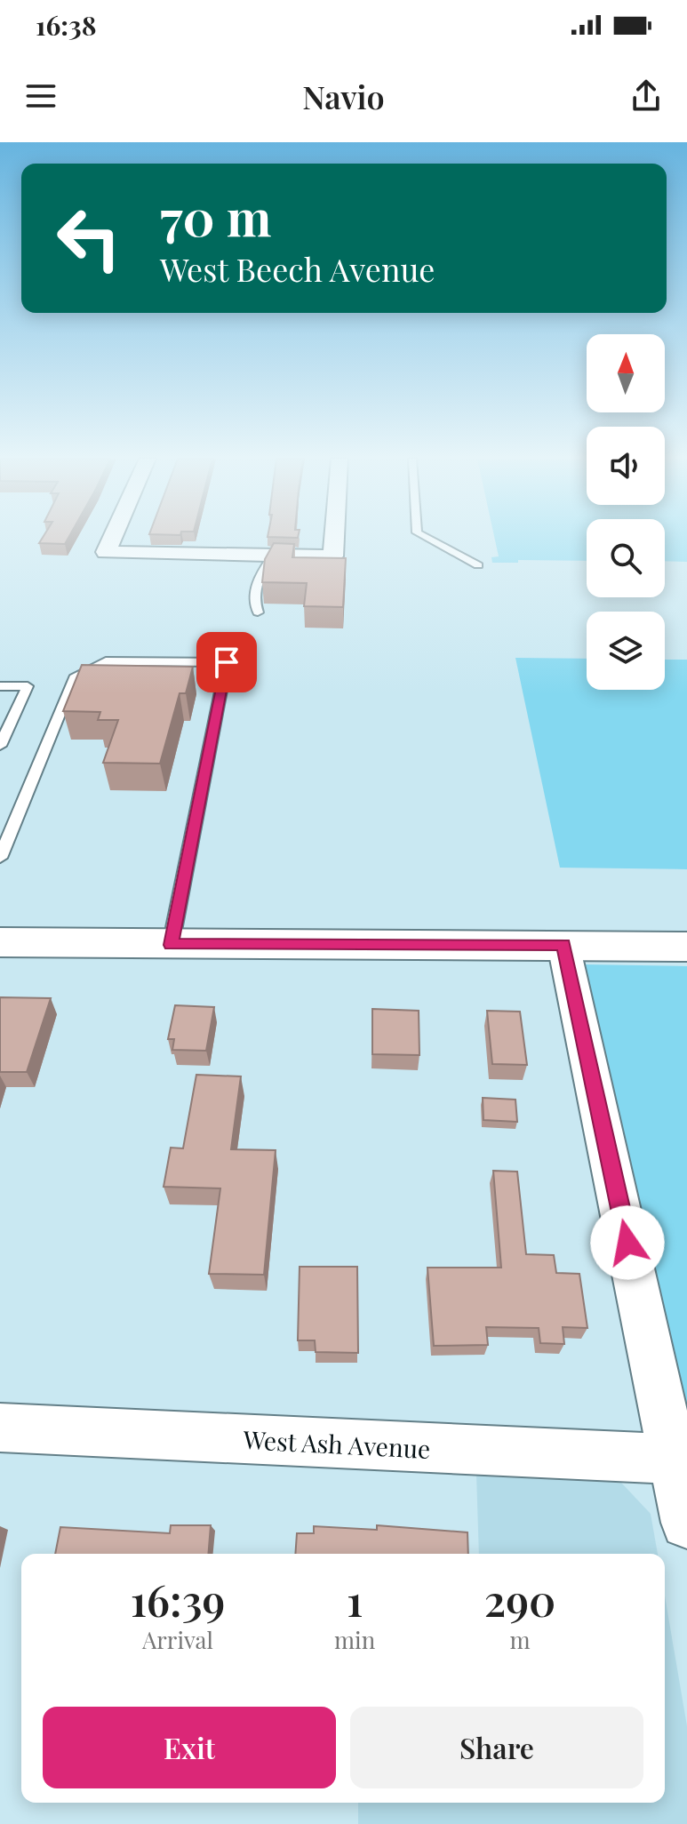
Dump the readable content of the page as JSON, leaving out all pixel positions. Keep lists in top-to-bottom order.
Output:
{
  "streets": {
    "street": ["West Ash Avenue"]
  },
  "north": "top",
  "page": {
    "status": "16:38",
    "header": "Navio",
    "turn": ["70 m", "West Beech Avenue"],
    "eta": [
      "16:39",
      "Arrival",
      "1",
      "min",
      "290",
      "m"
    ],
    "buttons": ["Exit", "Share"]
  }
}
